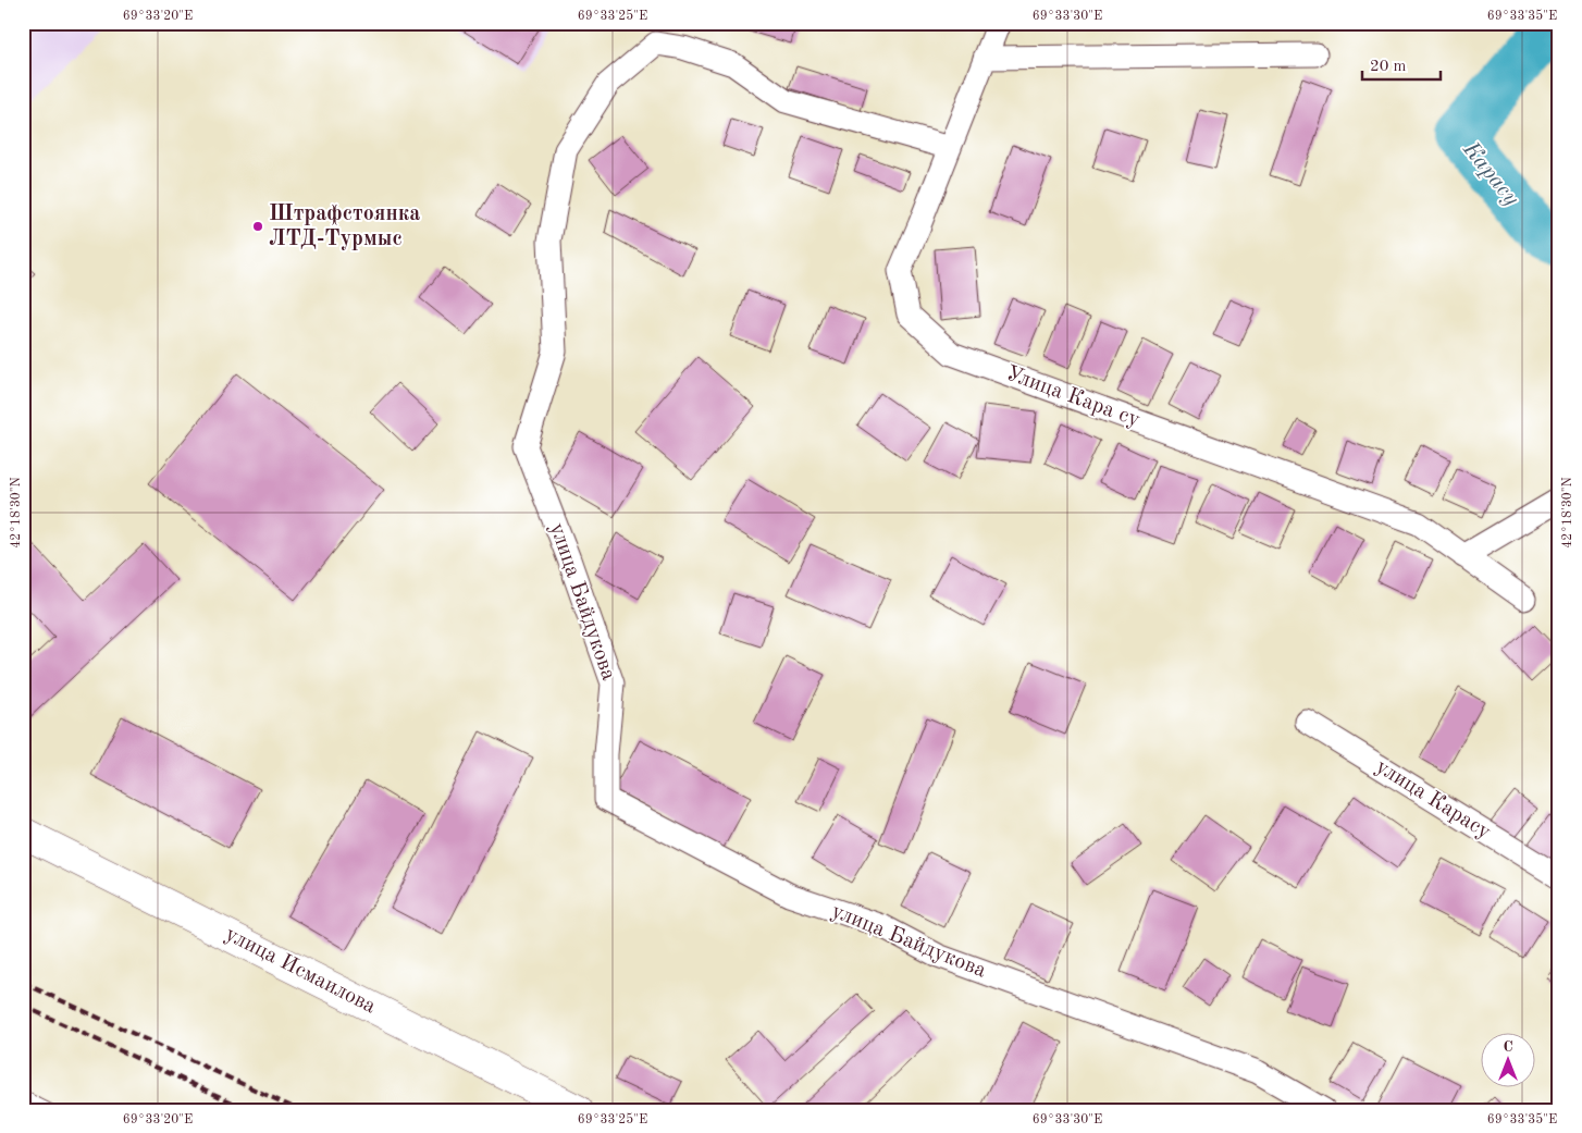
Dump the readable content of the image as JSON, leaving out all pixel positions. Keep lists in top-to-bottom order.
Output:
{
  "streets": {
    "main road": ["улица Исмаилова"],
    "street": ["Улица Кара су", "улица Байдукова", "улица Карасу"]
  },
  "crossings": [
    ["Улица Кара су", "улица Байдукова"]
  ],
  "water": ["Карасу"],
  "places": ["Штрафстоянка ЛТД-Турмыс"],
  "scale_bar": "20 m",
  "north": "top",
  "coordinates": [
    "69°33'20\"E",
    "69°33'25\"E",
    "69°33'30\"E",
    "69°33'35\"E",
    "42°18'30\"N"
  ]
}
